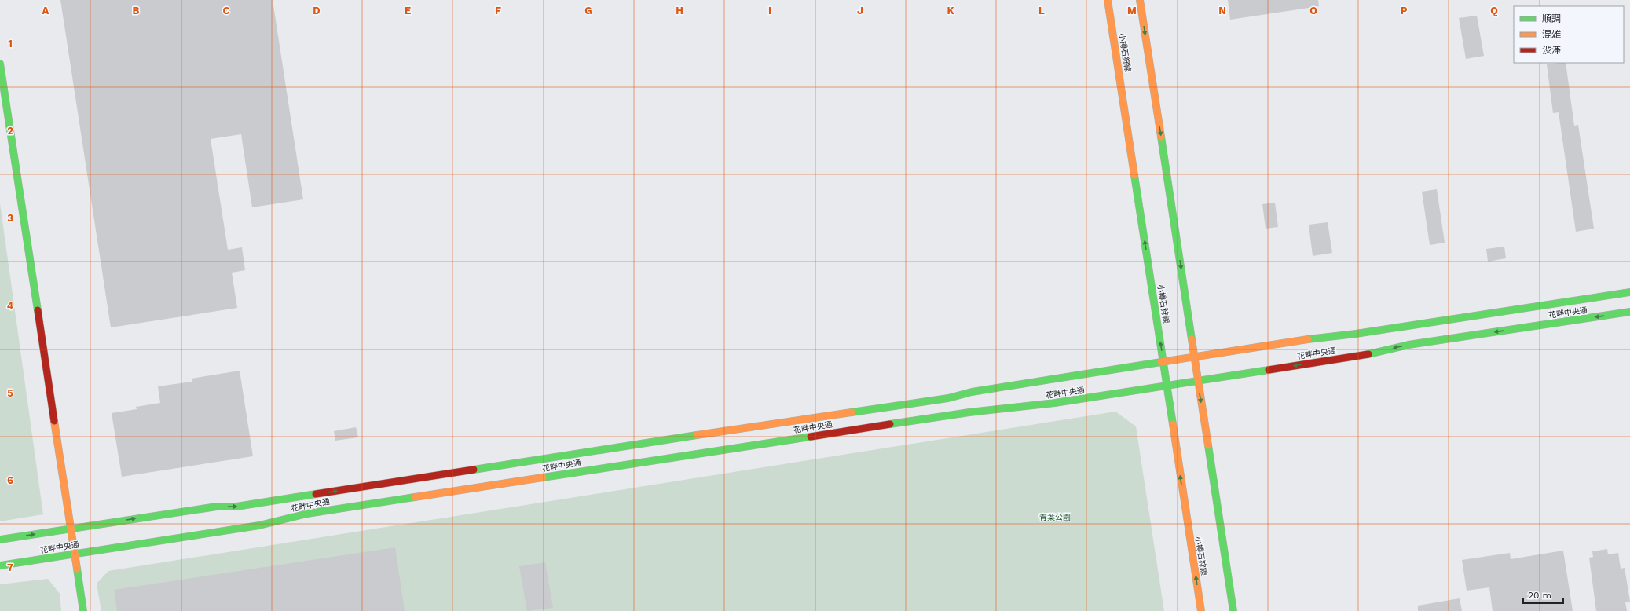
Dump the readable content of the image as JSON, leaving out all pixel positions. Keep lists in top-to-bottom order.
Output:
{
  "streets": {
    "street": ["小樽石狩線", "花畔中央通"]
  },
  "crossings": [
    ["小樽石狩線", "花畔中央通"]
  ],
  "parks": ["青葉公園"],
  "legend": ["順調", "混雑", "渋滞"],
  "scale_bar": "20 m",
  "grid": {
    "columns": [
      "A",
      "B",
      "C",
      "D",
      "E",
      "F",
      "G",
      "H",
      "I",
      "J",
      "K",
      "L",
      "M",
      "N",
      "O",
      "P",
      "Q"
    ],
    "rows": [
      "1",
      "2",
      "3",
      "4",
      "5",
      "6",
      "7"
    ]
  }
}
